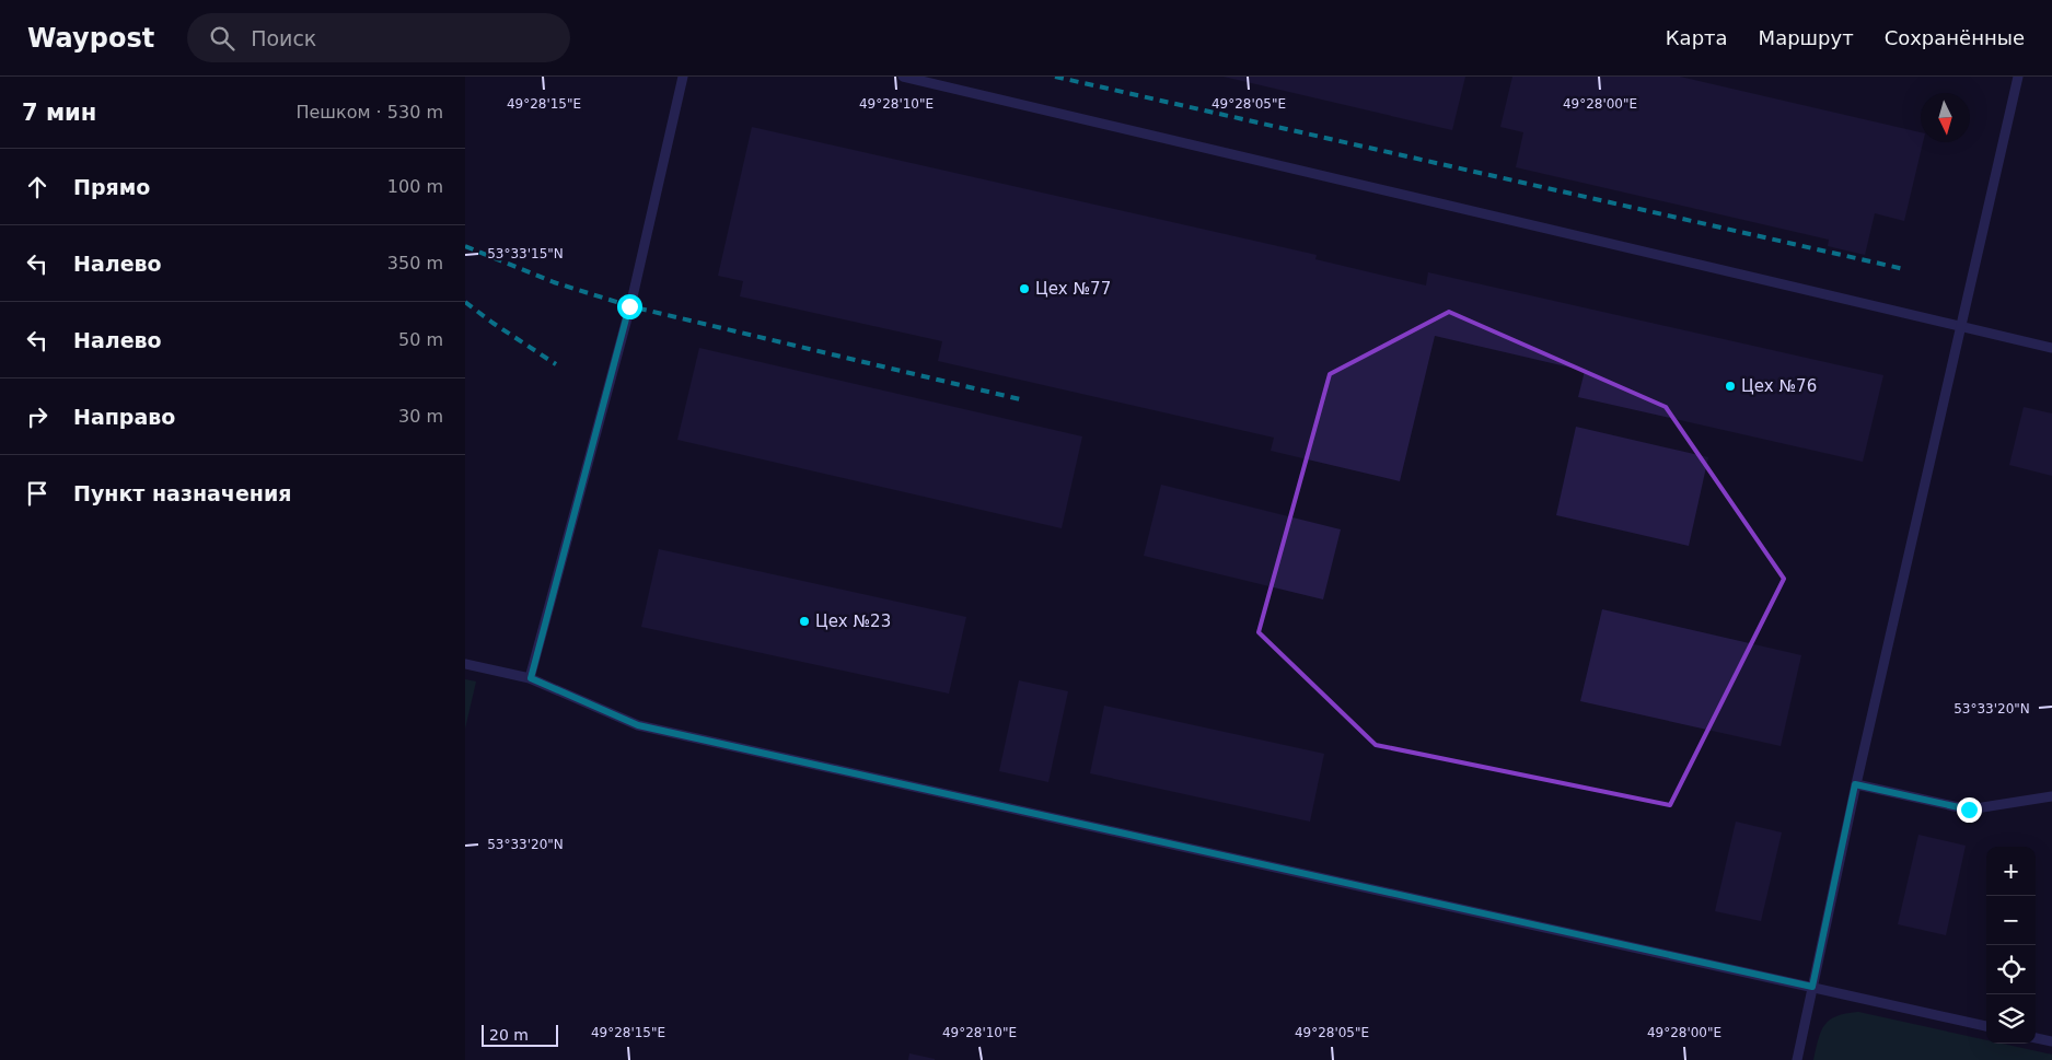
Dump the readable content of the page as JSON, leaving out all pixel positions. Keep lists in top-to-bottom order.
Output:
{
  "places": ["Цех №77", "Цех №76", "Цех №23"],
  "scale_bar": "20 m",
  "north": "bottom",
  "page": {
    "header": "Waypost",
    "search": "Поиск",
    "nav": ["Карта", "Маршрут", "Сохранённые"],
    "heading": ["7 мин", "Пешком · 530 m"],
    "list": [
      ["Прямо", "100 m"],
      ["Налево", "350 m"],
      ["Налево", "50 m"],
      ["Направо", "30 m"],
      "Пункт назначения"
    ],
    "map_buttons": ["+", "−"],
    "scale": "20 m"
  },
  "coordinates": [
    "49°28'15\"E",
    "49°28'10\"E",
    "49°28'05\"E",
    "49°28'00\"E",
    "53°33'15\"N",
    "53°33'20\"N"
  ]
}
